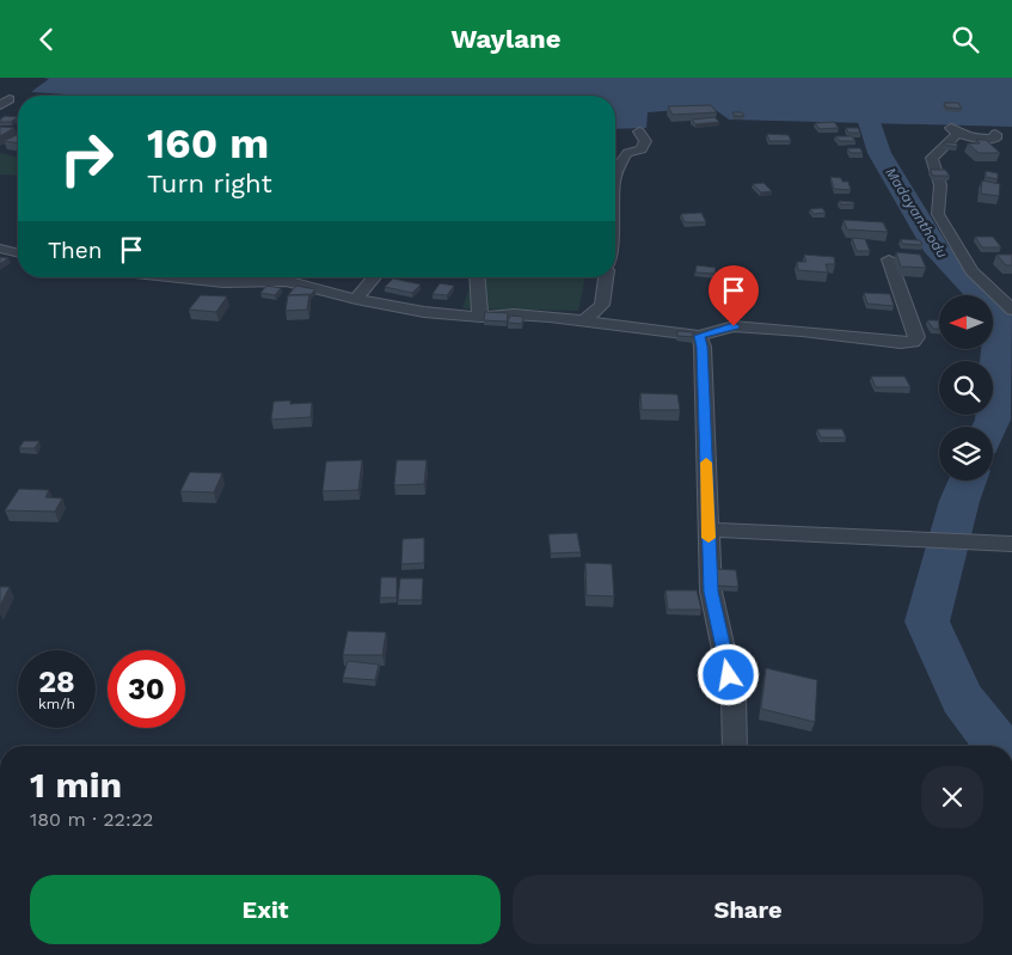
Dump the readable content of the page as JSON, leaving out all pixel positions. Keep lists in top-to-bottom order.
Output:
{
  "water": ["Madayanthodu"],
  "north": "left",
  "page": {
    "header": "Waylane",
    "turn": ["160 m", "Turn right"],
    "then": "Then",
    "speed": "28 km/h",
    "limit": "30",
    "heading": ["1 min", "180 m · 22:22"],
    "buttons": ["Exit", "Share"]
  }
}
